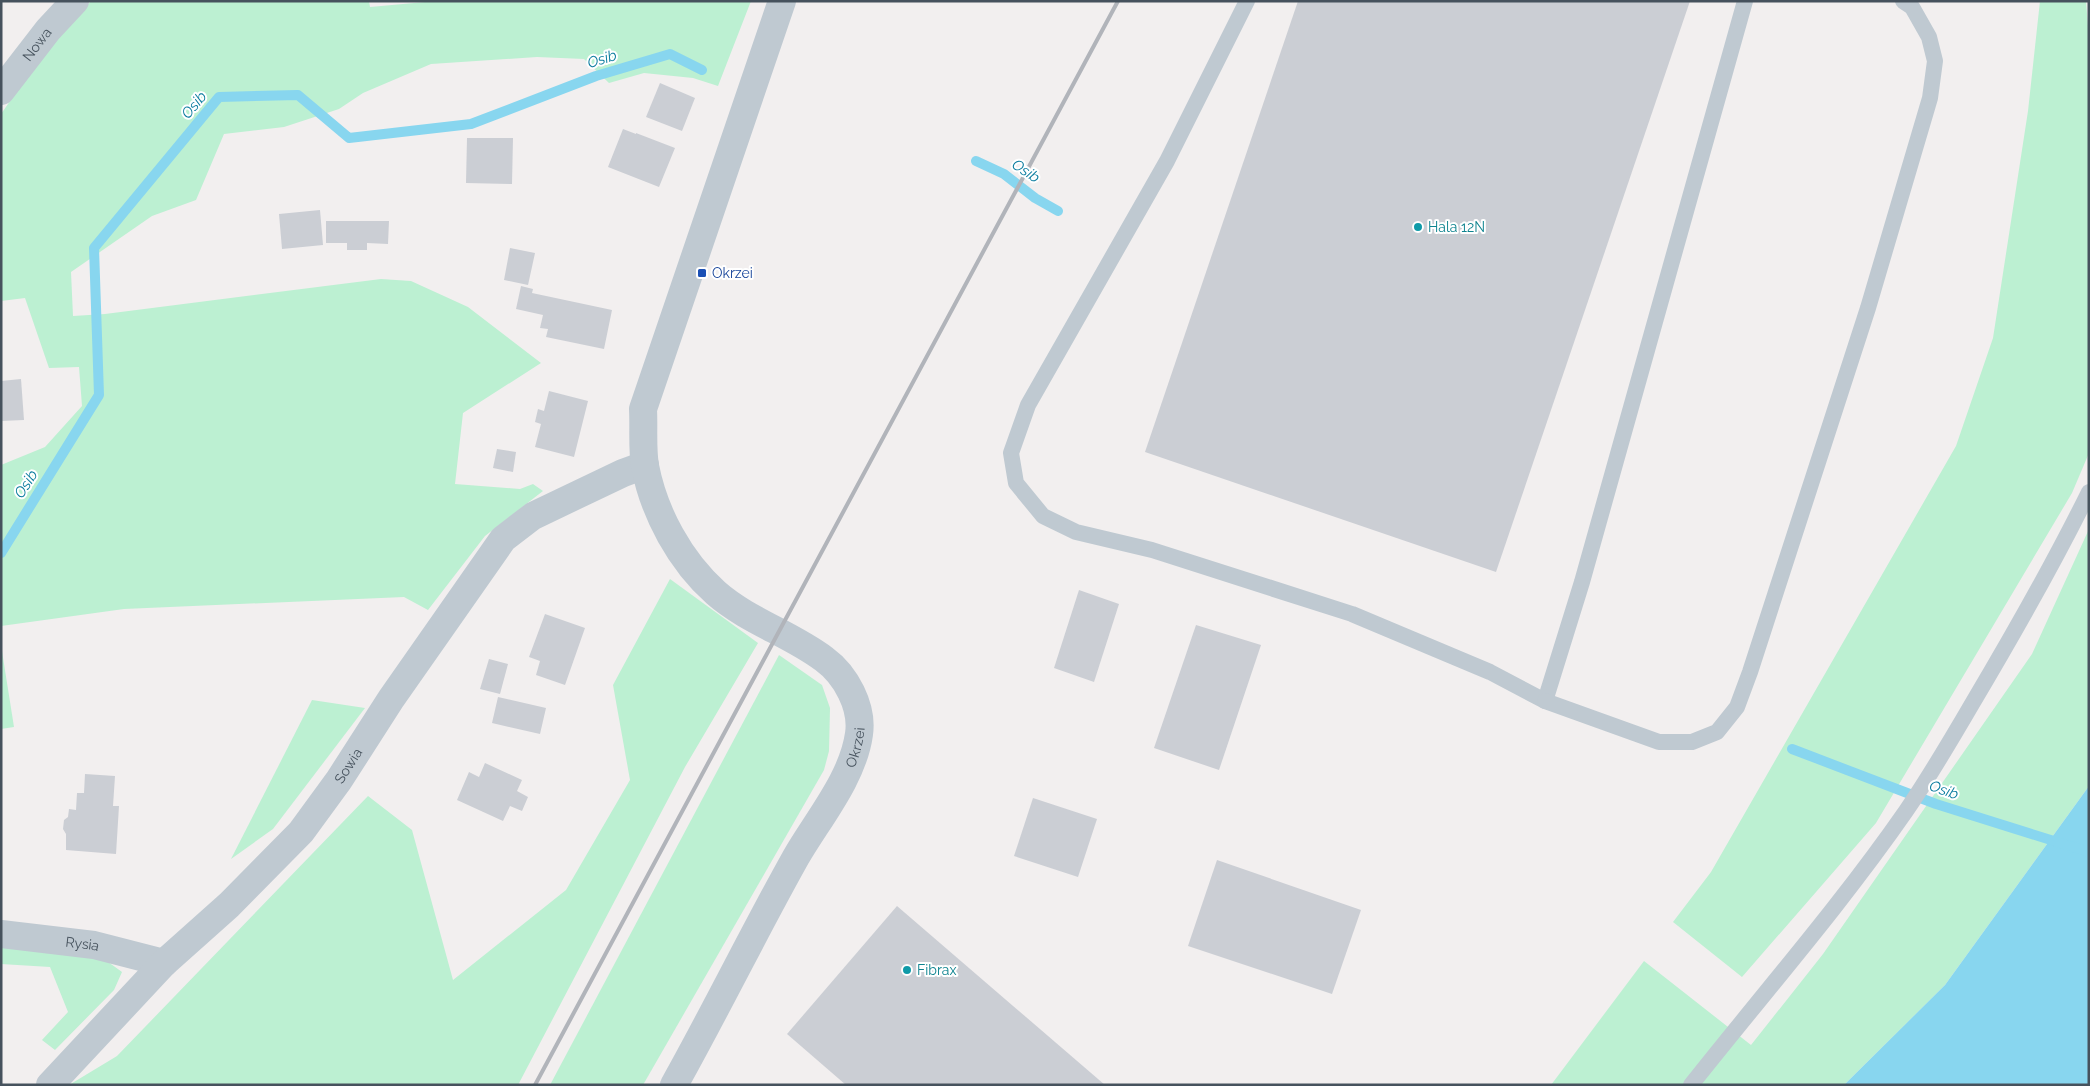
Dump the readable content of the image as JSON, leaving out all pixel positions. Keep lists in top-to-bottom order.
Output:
{
  "streets": {
    "street": [
      "Nowa",
      "Okrzei",
      "Sowia",
      "Rysia"
    ]
  },
  "crossings": [
    ["Okrzei", "Sowia"],
    ["Sowia", "Rysia"]
  ],
  "water": ["Osib"],
  "places": {
    "other": ["Hala 12N", "Fibrax"],
    "transit": ["Okrzei"]
  }
}
